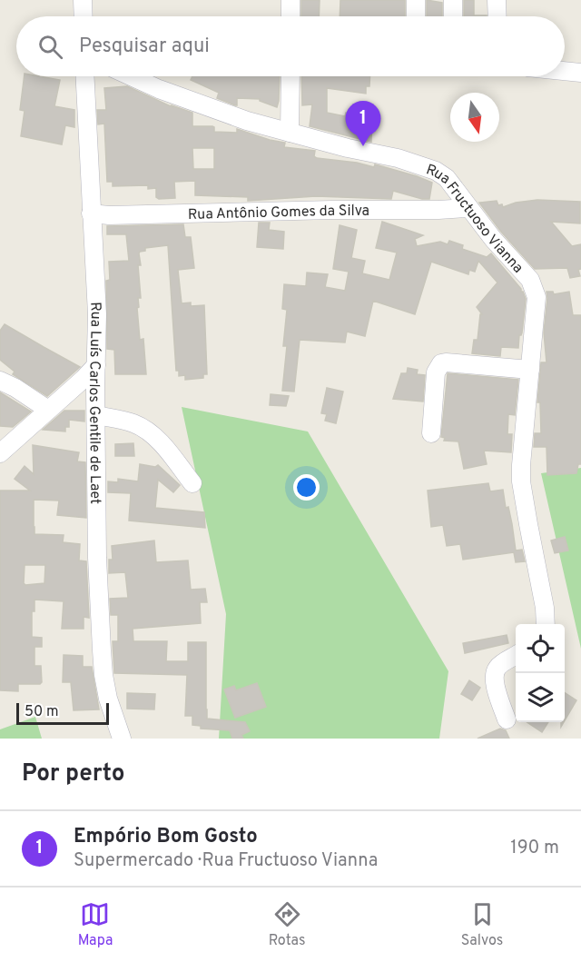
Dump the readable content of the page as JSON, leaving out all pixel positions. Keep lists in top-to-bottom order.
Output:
{
  "streets": {
    "street": ["Rua Antônio Gomes da Silva", "Rua Fructuoso Vianna", "Rua Luís Carlos Gentile de Laet"]
  },
  "crossings": [
    ["Rua Antônio Gomes da Silva", "Rua Fructuoso Vianna"],
    ["Rua Antônio Gomes da Silva", "Rua Luís Carlos Gentile de Laet"]
  ],
  "scale_bar": "50 m",
  "north": "bottom",
  "page": {
    "search": "Pesquisar aqui",
    "pins": "1",
    "scale": "50 m",
    "heading": "Por perto",
    "list": [
      {
        "mark": "1",
        "name": "Empório Bom Gosto",
        "note": "Supermercado · Rua Fructuoso Vianna",
        "value": "190 m"
      }
    ],
    "nav": ["Mapa", "Rotas", "Salvos"]
  }
}
